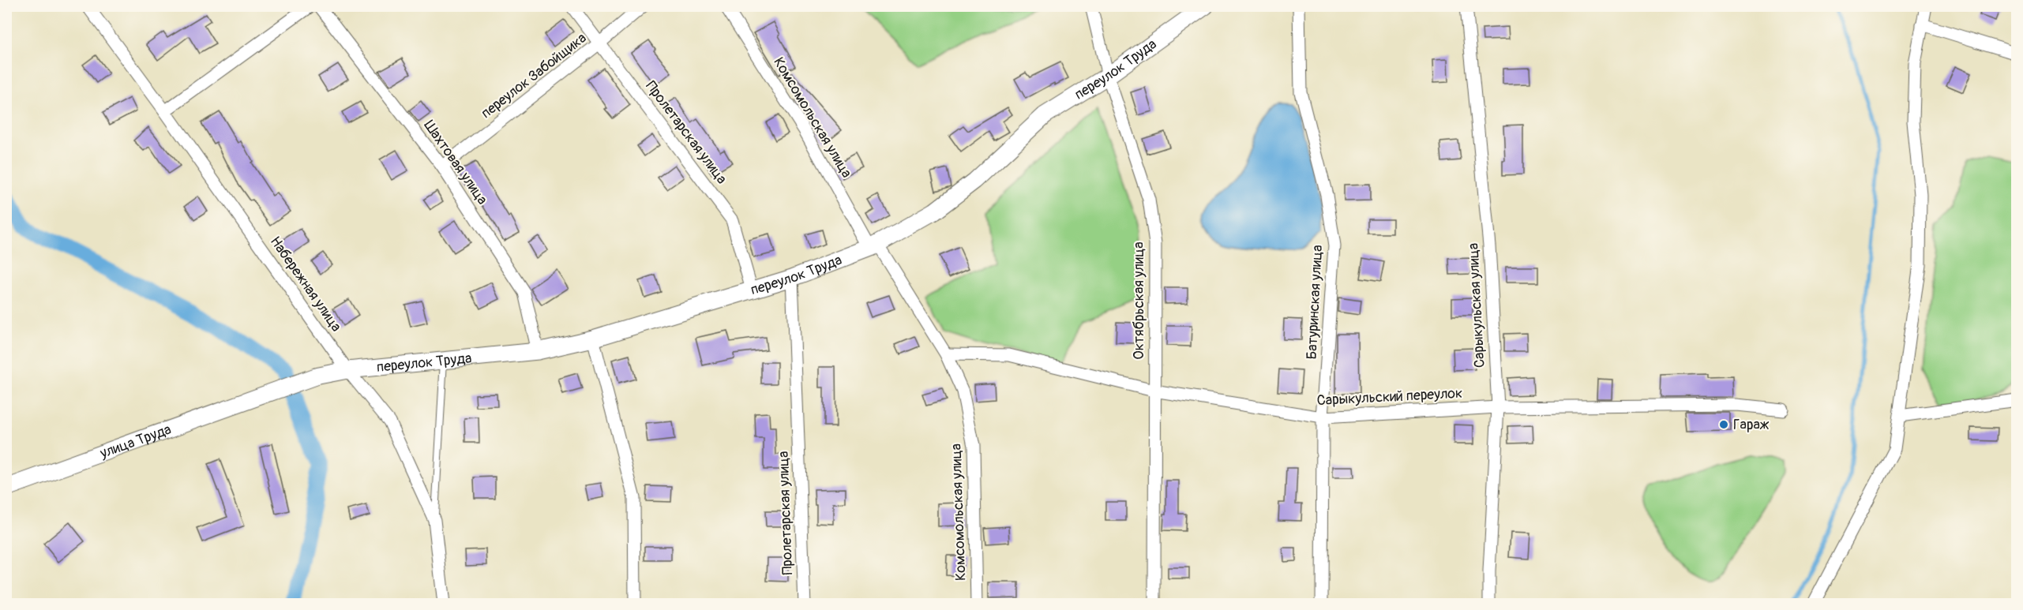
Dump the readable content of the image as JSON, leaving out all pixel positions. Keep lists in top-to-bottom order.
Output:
{
  "streets": {
    "street": [
      "переулок Труда",
      "переулок Забойщика",
      "Комсомольская улица",
      "Пролетарская улица",
      "Шахтовая улица",
      "Набережная улица",
      "Октябрьская улица",
      "Батуринская улица",
      "Сарыкульская улица",
      "Сарыкульский переулок",
      "улица Труда"
    ]
  },
  "crossings": [
    ["переулок Труда", "Комсомольская улица"],
    ["переулок Труда", "Пролетарская улица"],
    ["переулок Труда", "Шахтовая улица"],
    ["переулок Труда", "Набережная улица"],
    ["переулок Труда", "Октябрьская улица"],
    ["переулок Труда", "улица Труда"],
    ["переулок Забойщика", "Пролетарская улица"],
    ["переулок Забойщика", "Шахтовая улица"],
    ["Комсомольская улица", "Сарыкульский переулок"],
    ["Октябрьская улица", "Сарыкульский переулок"],
    ["Батуринская улица", "Сарыкульский переулок"],
    ["Сарыкульская улица", "Сарыкульский переулок"]
  ],
  "places": ["Гараж"]
}
